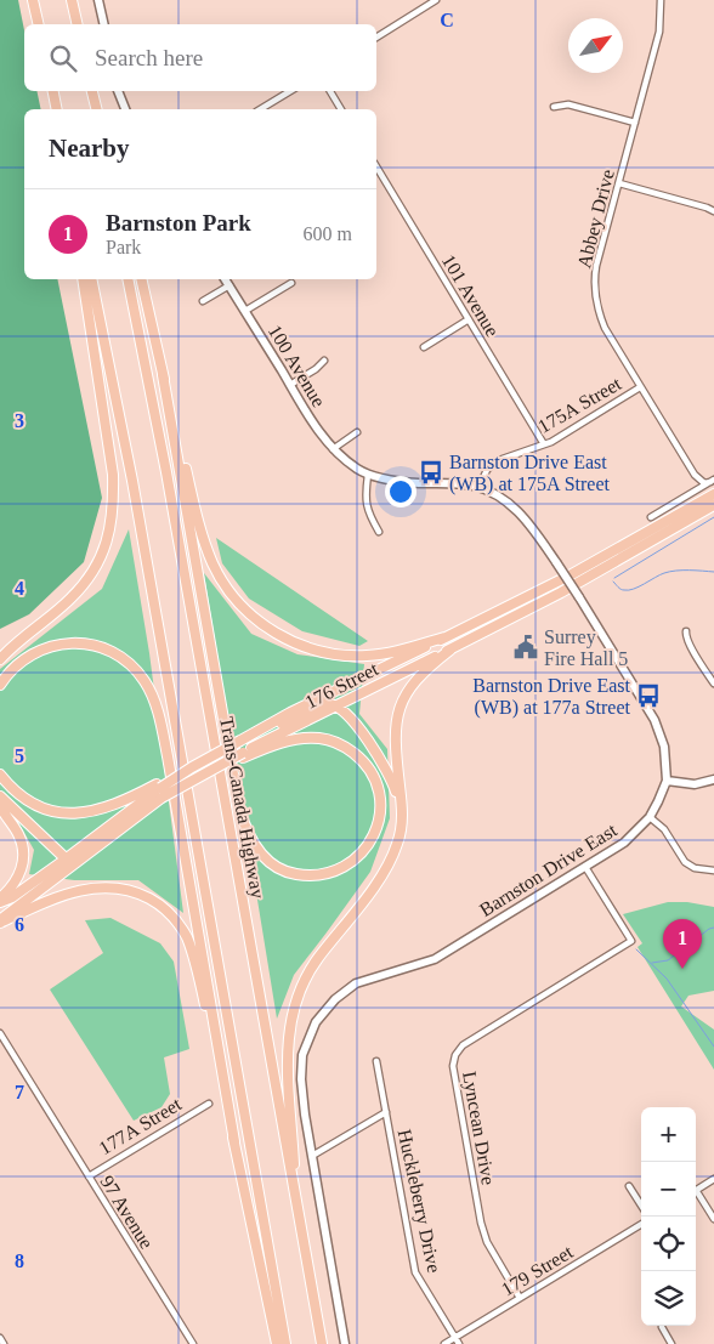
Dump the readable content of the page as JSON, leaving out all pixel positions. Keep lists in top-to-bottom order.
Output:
{
  "streets": {
    "highway": ["176 Street", "Trans-Canada Highway"],
    "street": [
      "Abbey Drive",
      "101 Avenue",
      "100 Avenue",
      "175A Street",
      "Barnston Drive East",
      "177A Street",
      "Lyncean Drive",
      "Huckleberry Drive",
      "97 Avenue",
      "179 Street"
    ]
  },
  "crossings": [
    ["Abbey Drive", "175A Street"],
    ["101 Avenue", "175A Street"],
    ["100 Avenue", "Barnston Drive East"],
    ["175A Street", "Barnston Drive East"],
    ["Barnston Drive East", "Lyncean Drive"],
    ["177A Street", "97 Avenue"],
    ["Lyncean Drive", "179 Street"],
    ["Huckleberry Drive", "179 Street"]
  ],
  "places": {
    "bus stop": ["Barnston Drive East (WB) at 175A Street", "Barnston Drive East (WB) at 177a Street"],
    "public building": ["Surrey Fire Hall 5"]
  },
  "north": "top right",
  "page": {
    "search": "Search here",
    "heading": "Nearby",
    "list": [
      {
        "mark": "1",
        "name": "Barnston Park",
        "note": "Park",
        "value": "600 m"
      }
    ],
    "pins": "1",
    "map_buttons": ["+", "−"]
  },
  "grid": {
    "columns": ["C"],
    "rows": [
      "3",
      "4",
      "5",
      "6",
      "7",
      "8"
    ]
  }
}
